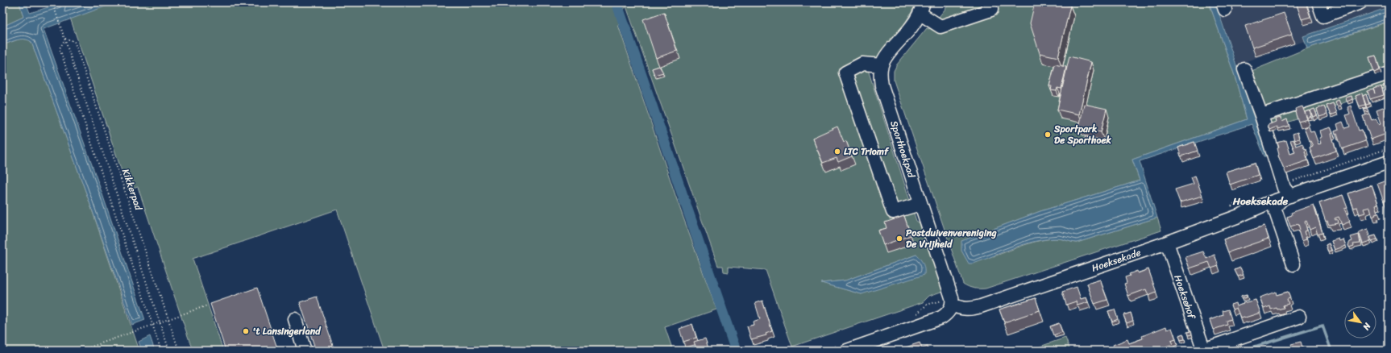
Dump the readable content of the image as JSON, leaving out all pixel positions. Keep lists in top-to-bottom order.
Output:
{
  "streets": {
    "street": ["Sporthoekpad", "Hoeksekade", "Hoeksehof"],
    "path": ["Kikkerpad"]
  },
  "crossings": [
    ["Sporthoekpad", "Hoeksekade"],
    ["Hoeksekade", "Hoeksehof"]
  ],
  "districts": ["Hoeksekade"],
  "places": [
    "Sportpark De Sporthoek",
    "LTC Triomf",
    "Postduivenvereniging De Vrijheid",
    "'t Lansingerland"
  ],
  "north": "bottom right"
}
